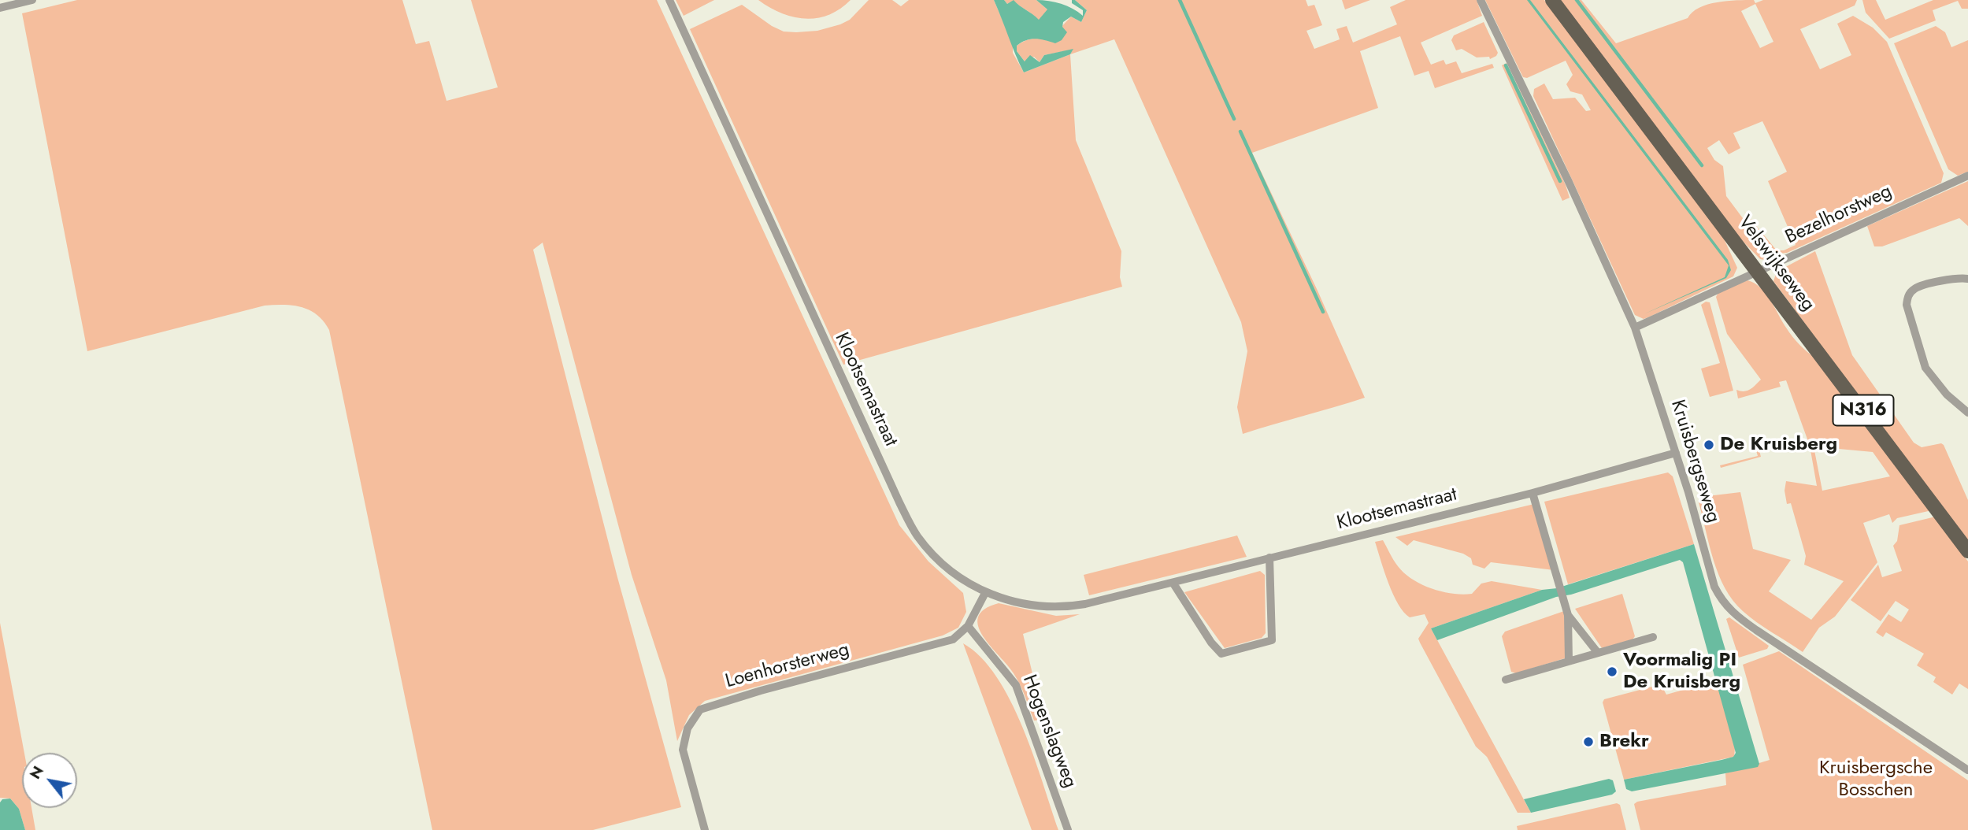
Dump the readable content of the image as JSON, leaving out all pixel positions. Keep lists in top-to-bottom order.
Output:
{
  "streets": {
    "main road": ["Velswijkseweg", "N316"],
    "street": [
      "Bezelhorstweg",
      "Klootsemastraat",
      "Kruisbergseweg",
      "Loenhorsterweg",
      "Hogenslagweg"
    ]
  },
  "crossings": [
    ["Bezelhorstweg", "Velswijkseweg"],
    ["Bezelhorstweg", "Kruisbergseweg"],
    ["Klootsemastraat", "Kruisbergseweg"],
    ["Klootsemastraat", "Loenhorsterweg"],
    ["Loenhorsterweg", "Hogenslagweg"]
  ],
  "parks": ["Kruisbergsche Bosschen"],
  "places": ["De Kruisberg", "Voormalig PI De Kruisberg", "Brekr"],
  "north": "top left"
}
